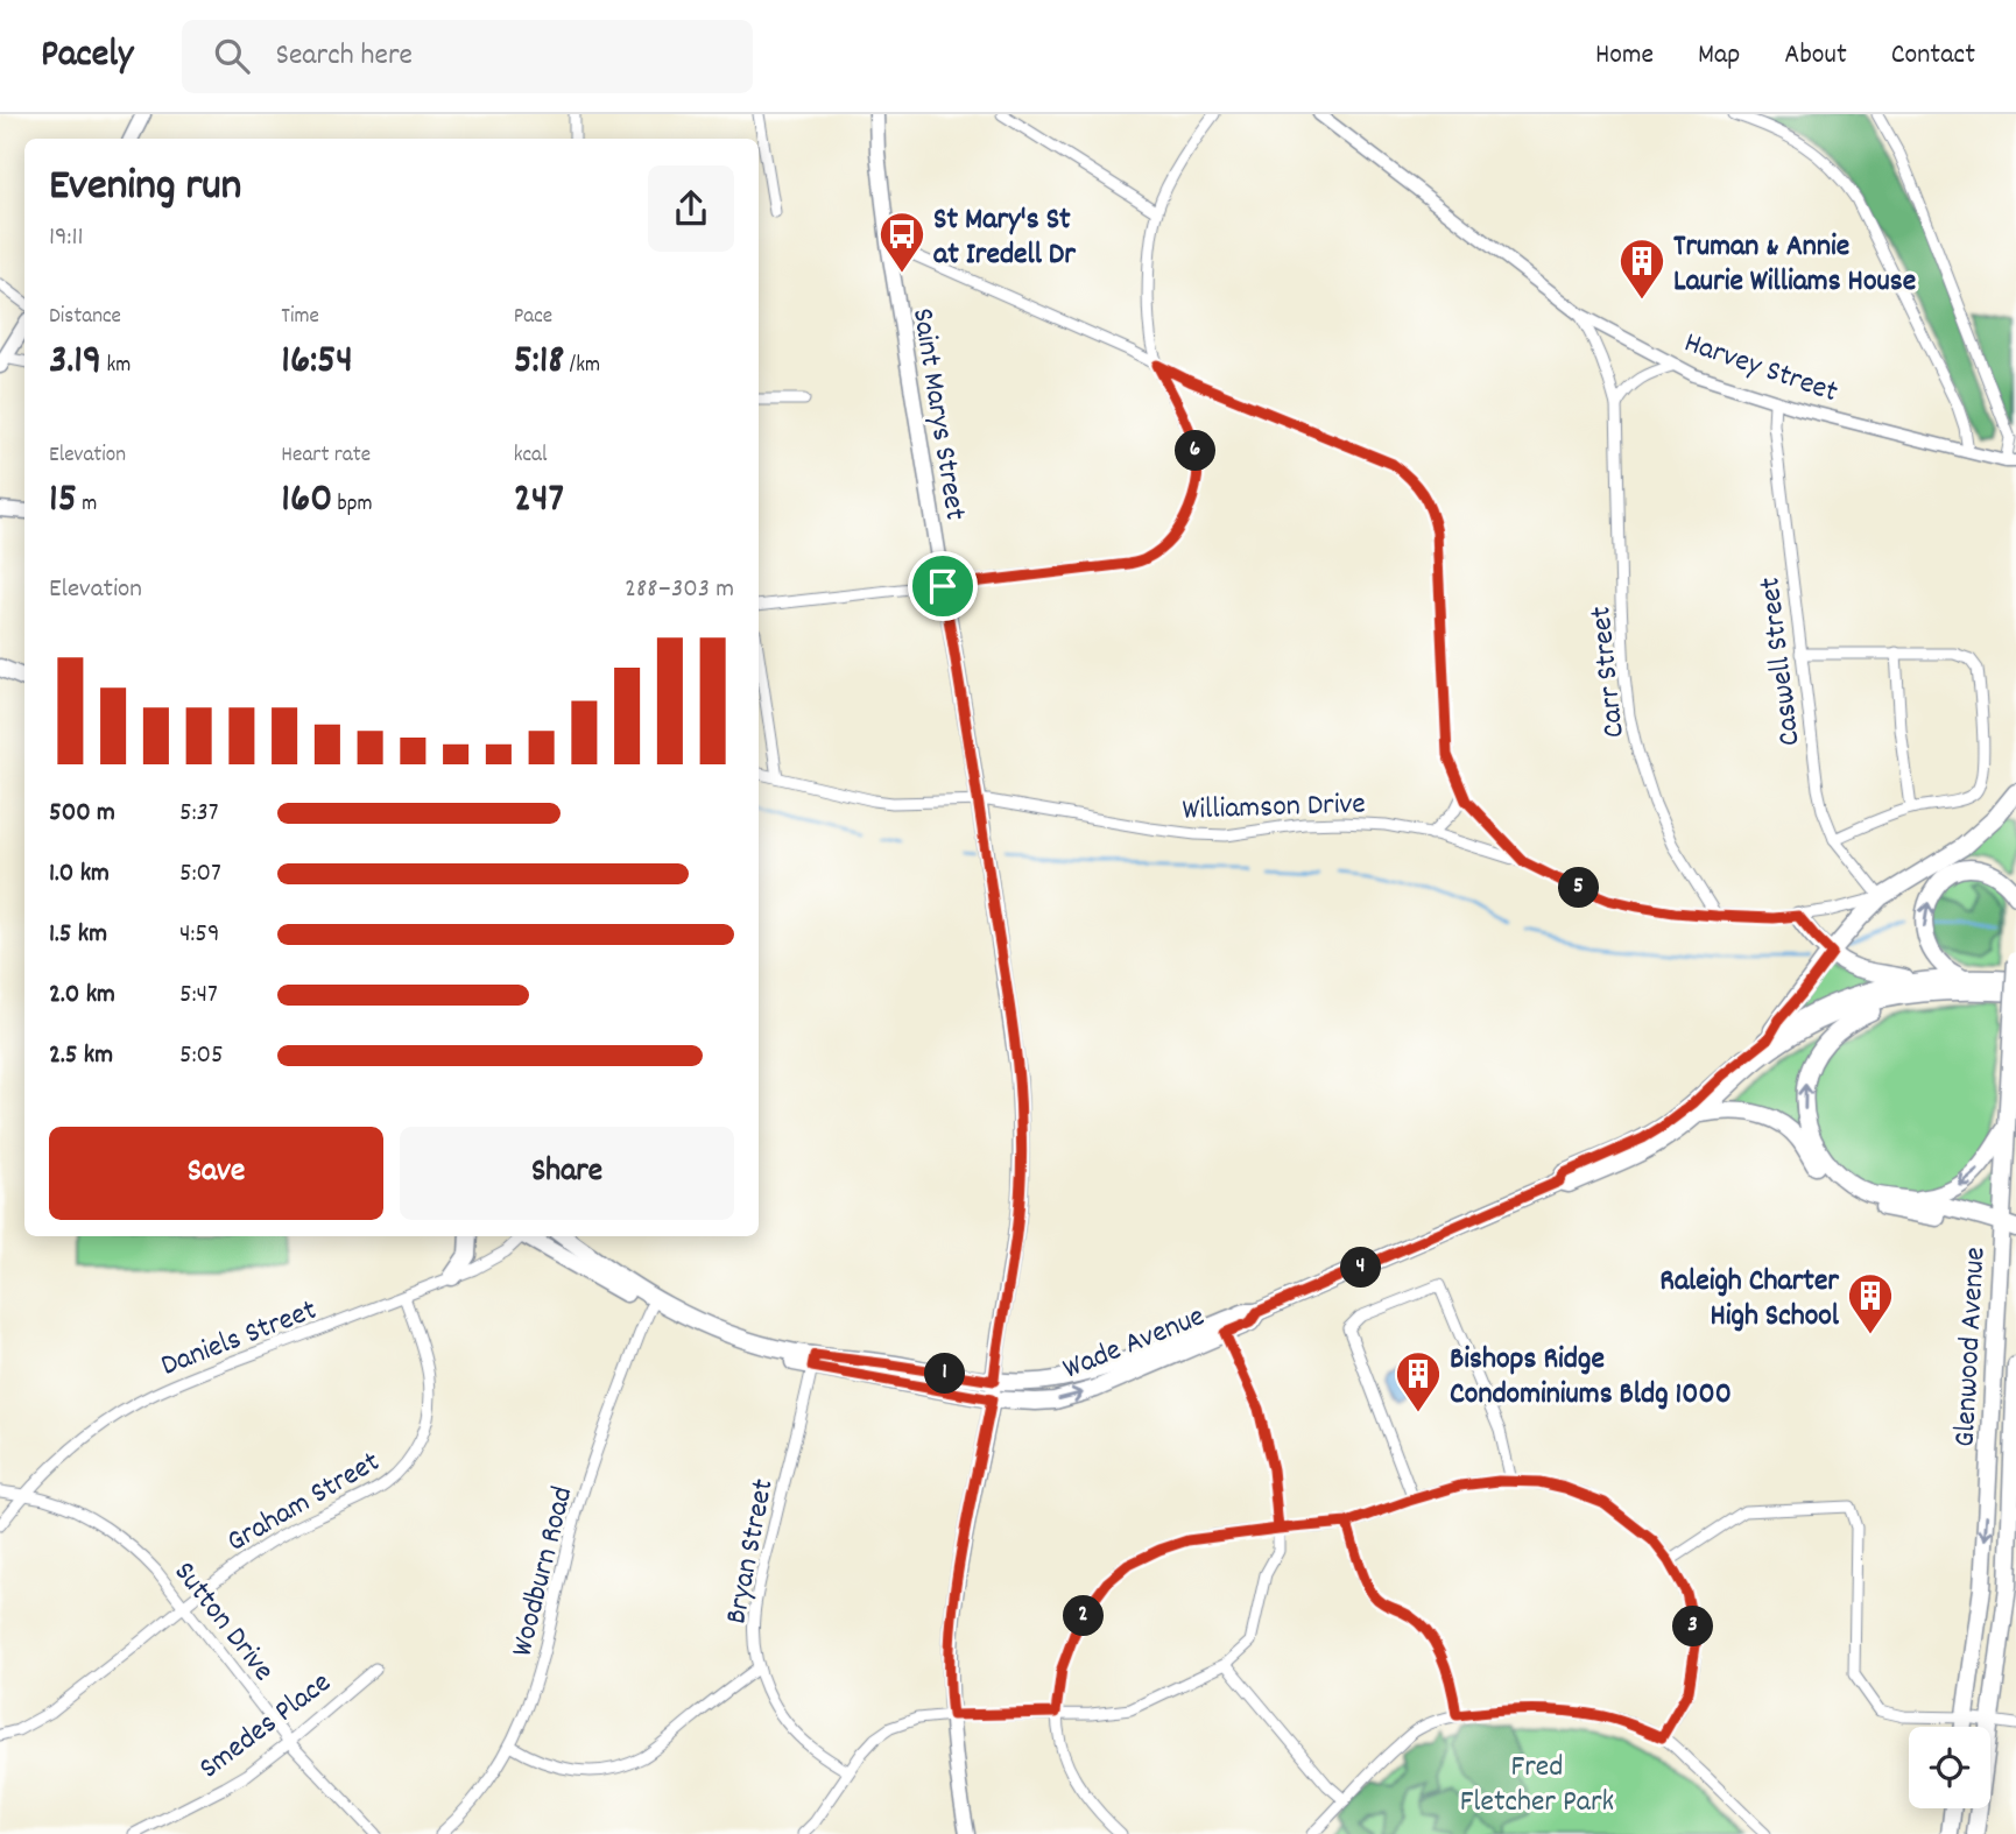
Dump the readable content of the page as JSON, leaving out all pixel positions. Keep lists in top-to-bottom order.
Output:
{
  "streets": {
    "main road": ["Saint Marys Street", "Wade Avenue", "Glenwood Avenue"],
    "street": [
      "Harvey Street",
      "Caswell Street",
      "Carr Street",
      "Williamson Drive",
      "Daniels Street",
      "Graham Street",
      "Bryan Street",
      "Woodburn Road",
      "Sutton Drive",
      "Smedes Place"
    ]
  },
  "crossings": [
    ["Harvey Street", "Caswell Street"],
    ["Harvey Street", "Carr Street"],
    ["Saint Marys Street", "Williamson Drive"],
    ["Saint Marys Street", "Wade Avenue"],
    ["Caswell Street", "Williamson Drive"],
    ["Carr Street", "Williamson Drive"],
    ["Daniels Street", "Graham Street"],
    ["Daniels Street", "Sutton Drive"],
    ["Wade Avenue", "Bryan Street"],
    ["Wade Avenue", "Woodburn Road"],
    ["Graham Street", "Sutton Drive"],
    ["Sutton Drive", "Smedes Place"]
  ],
  "parks": ["Fred Fletcher Park"],
  "places": {
    "bus stop": ["St Mary's St at Iredell Dr"],
    "building": ["Truman & Annie Laurie Williams House", "Raleigh Charter High School", "Bishops Ridge Condominiums Bldg 1000"]
  },
  "page": {
    "header": "Pacely",
    "search": "Search here",
    "nav": [
      "Home",
      "Map",
      "About",
      "Contact"
    ],
    "heading": ["Evening run", "19:11"],
    "stats": [
      ["Distance", "3.19 km"],
      ["Time", "16:54"],
      ["Pace", "5:18 /km"],
      ["Elevation", "15 m"],
      ["Heart rate", "160 bpm"],
      ["kcal", "247"]
    ],
    "pins": [
      "6",
      "5",
      "4",
      "1",
      "2",
      "3"
    ],
    "chart": ["Elevation", "288–303 m"],
    "list": [
      {
        "name": "500 m",
        "note": "5:37"
      },
      {
        "name": "1.0 km",
        "note": "5:07"
      },
      {
        "name": "1.5 km",
        "note": "4:59"
      },
      {
        "name": "2.0 km",
        "note": "5:47"
      },
      {
        "name": "2.5 km",
        "note": "5:05"
      }
    ],
    "buttons": ["Save", "Share"]
  }
}
